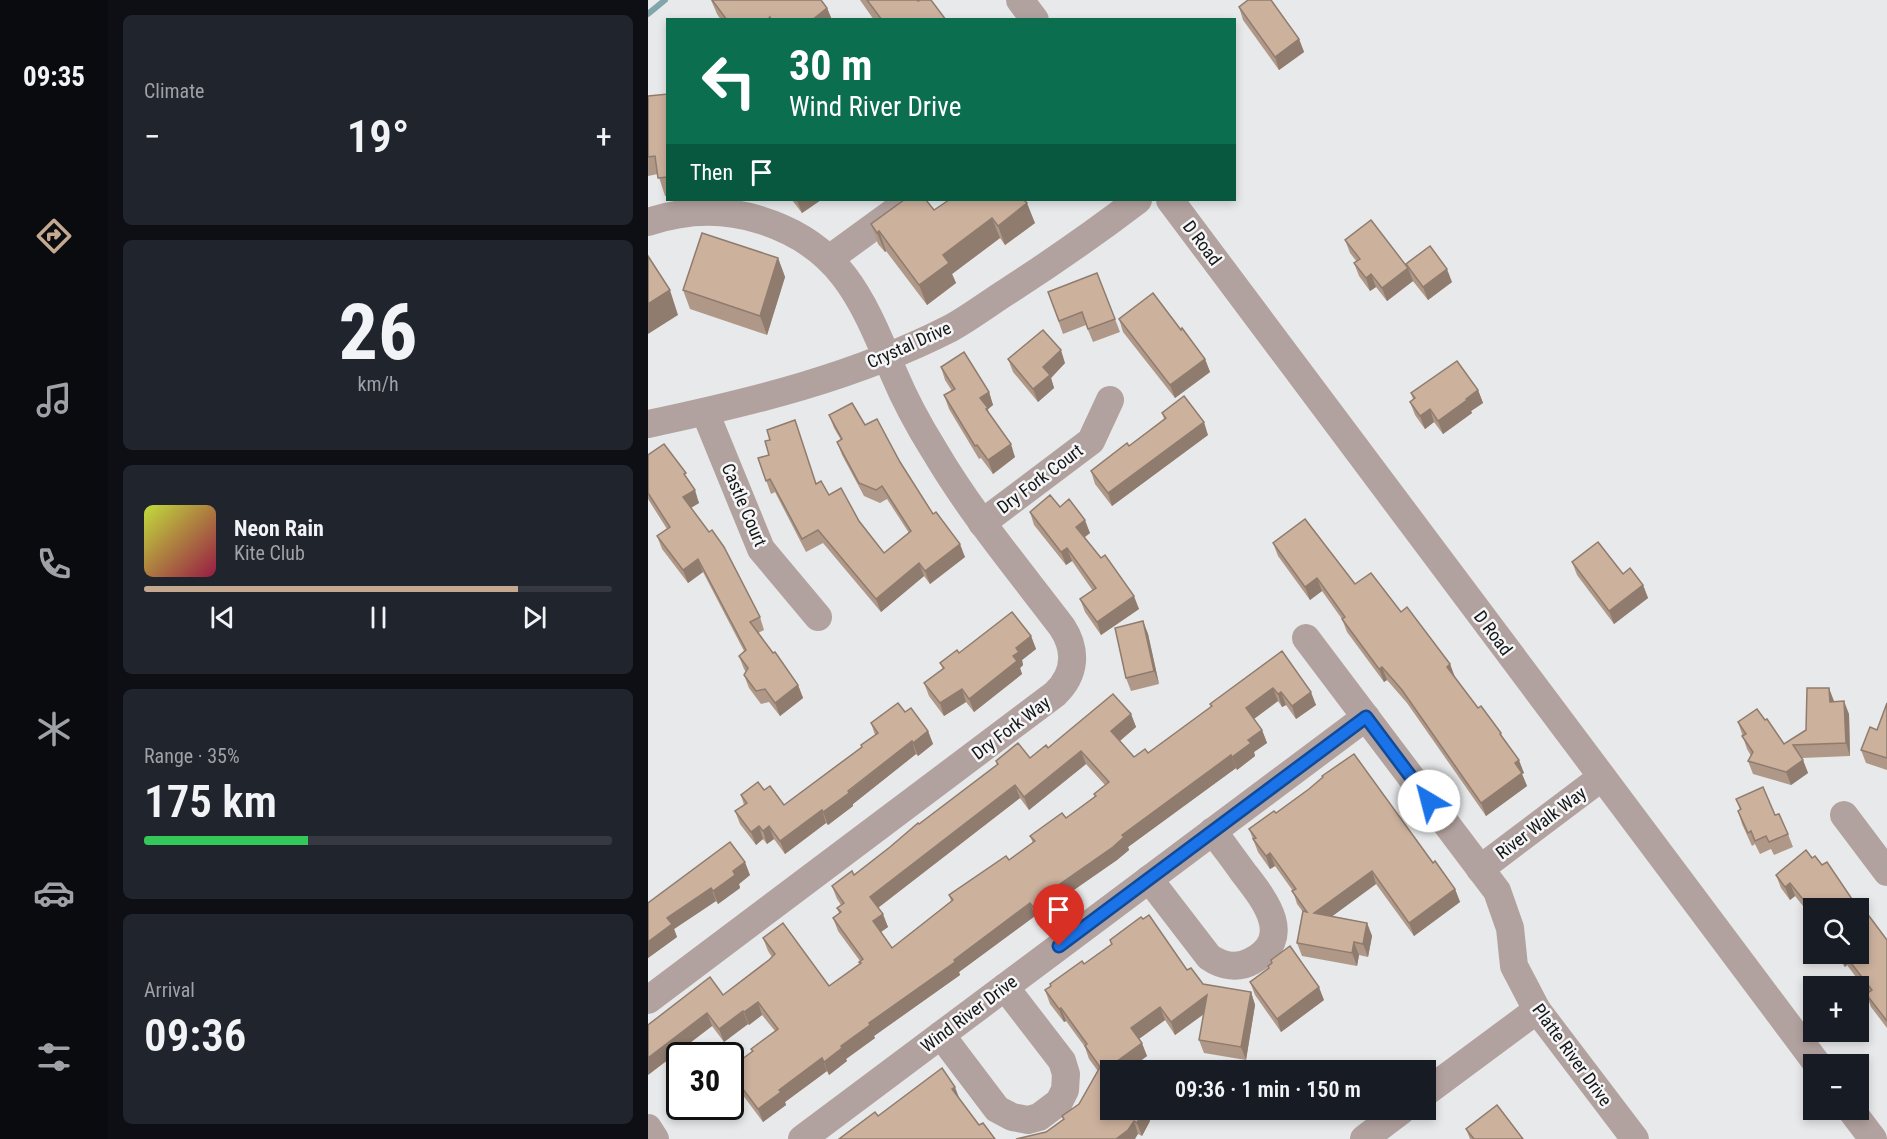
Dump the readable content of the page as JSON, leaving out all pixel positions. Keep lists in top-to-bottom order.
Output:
{
  "streets": {
    "street": [
      "D Road",
      "Crystal Drive",
      "Dry Fork Court",
      "Castle Court",
      "Dry Fork Way",
      "River Walk Way",
      "Wind River Drive",
      "Platte River Drive"
    ]
  },
  "crossings": [
    ["D Road", "River Walk Way"],
    ["Crystal Drive", "Castle Court"],
    ["Crystal Drive", "Dry Fork Way"],
    ["Dry Fork Court", "Dry Fork Way"],
    ["River Walk Way", "Platte River Drive"],
    ["Wind River Drive", "Platte River Drive"]
  ],
  "page": {
    "tabs": "09:35",
    "tile": [
      "Climate",
      ["26", "km/h"],
      ["Range · 35%", "175 km"],
      ["Arrival", "09:36"]
    ],
    "turn": ["30 m", "Wind River Drive"],
    "heat": ["−", "19°", "+"],
    "then": "Then",
    "song": ["Neon Rain", "Kite Club"],
    "map_buttons": ["+", "−"],
    "limit": "30",
    "trip": "09:36 · 1 min · 150 m"
  }
}
